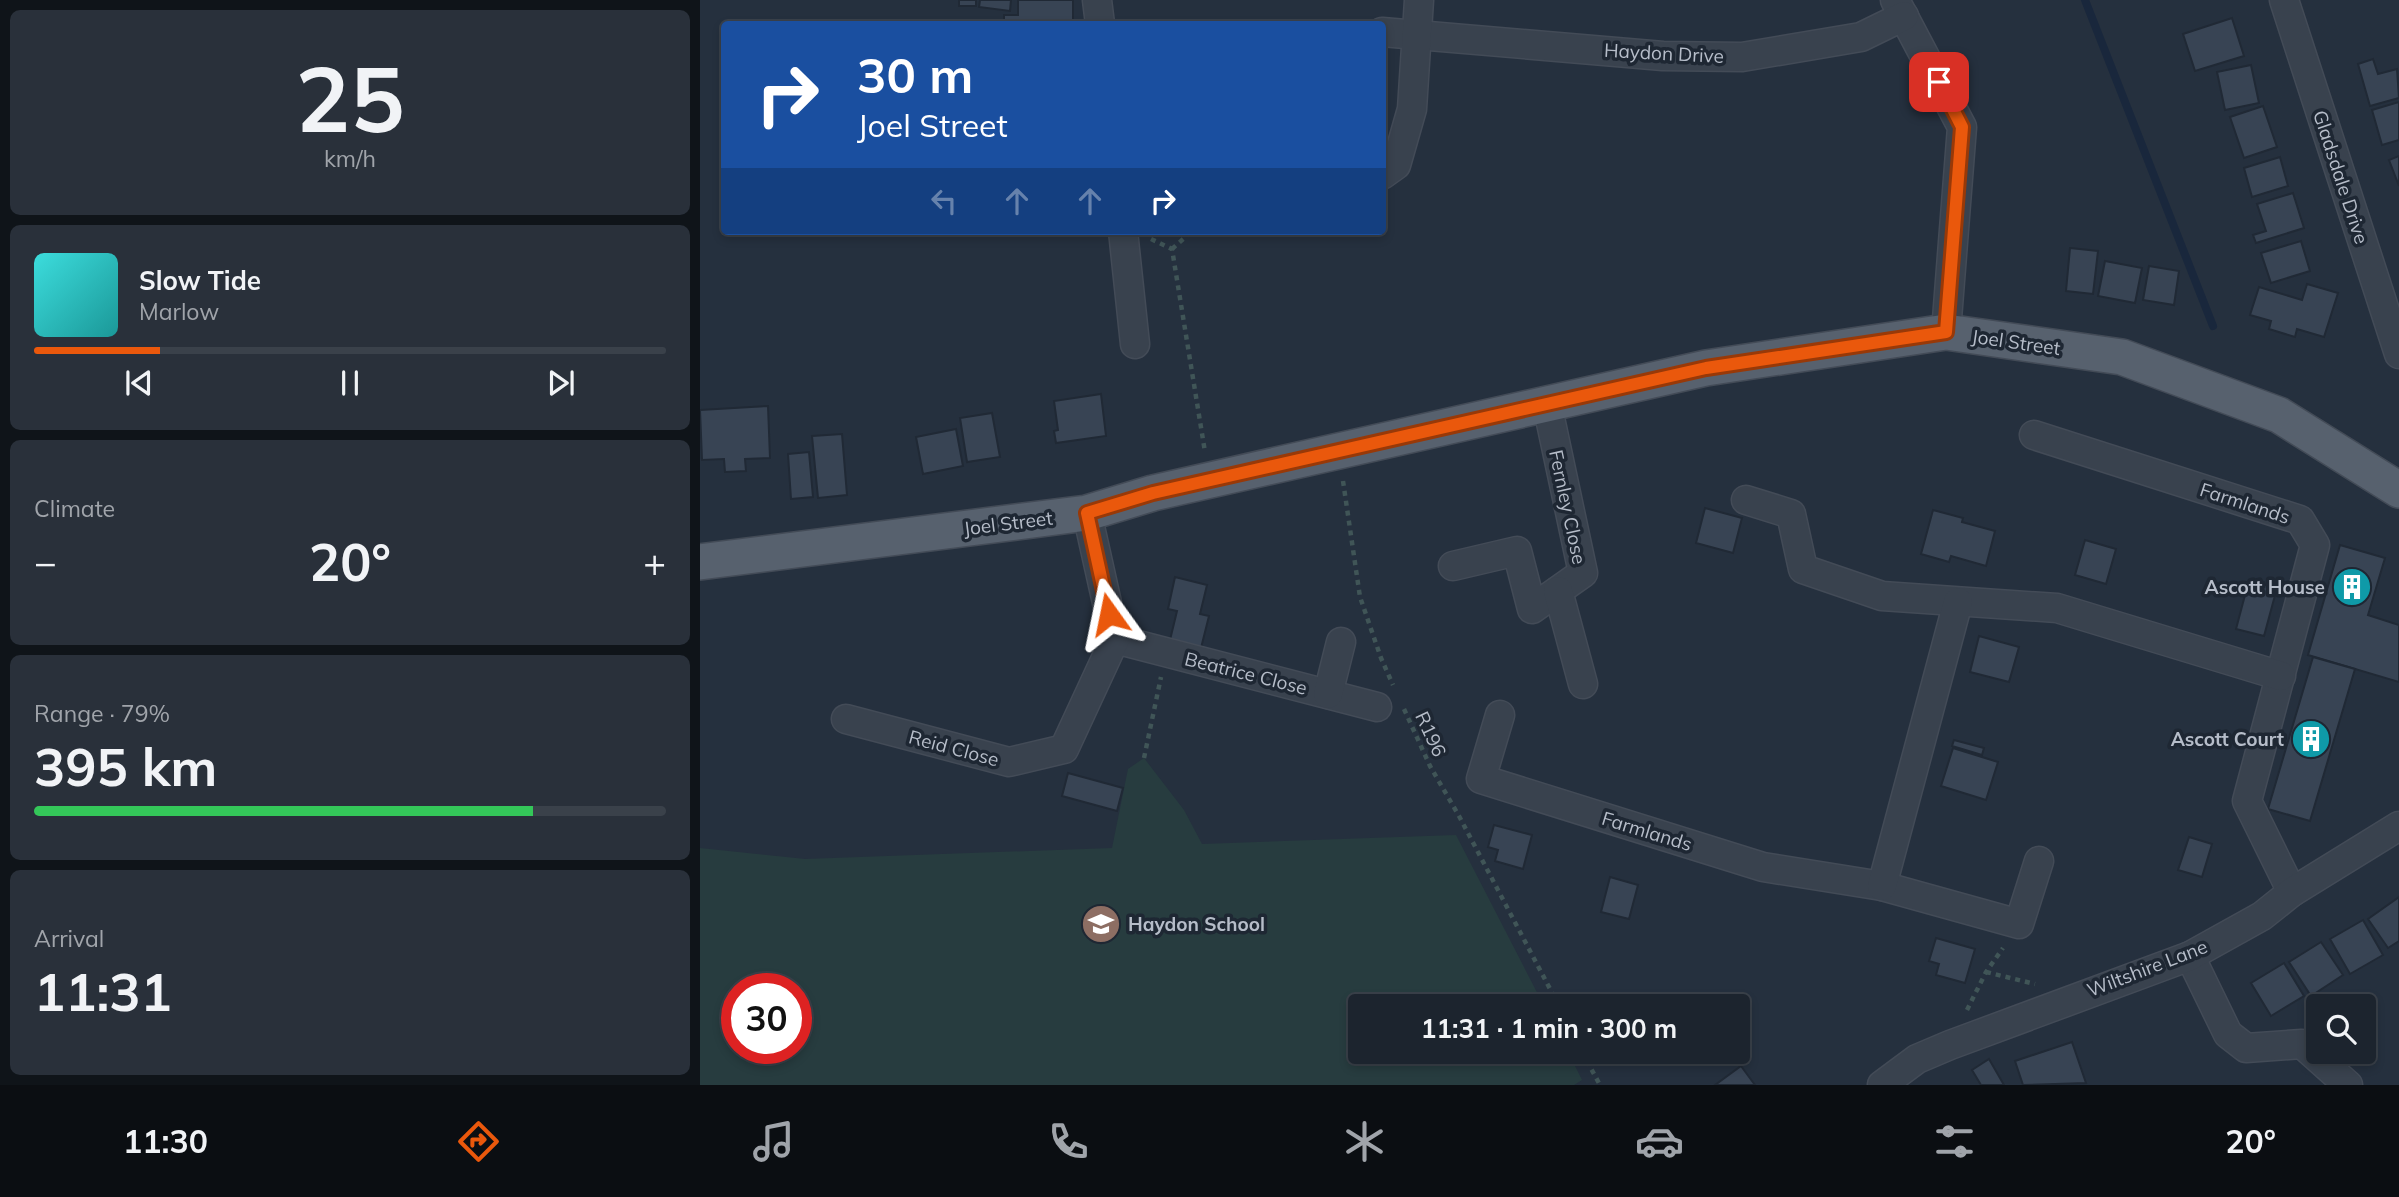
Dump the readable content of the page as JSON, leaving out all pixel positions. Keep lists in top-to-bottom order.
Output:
{
  "streets": {
    "main road": ["Joel Street"],
    "street": [
      "Haydon Drive",
      "Gladsdale Drive",
      "Farmlands",
      "Fernley Close",
      "Beatrice Close",
      "Reid Close",
      "Wiltshire Lane"
    ],
    "path": ["R196"]
  },
  "crossings": [
    ["Haydon Drive", "Joel Street"],
    ["Joel Street", "Fernley Close"],
    ["Joel Street", "R196"],
    ["Farmlands", "Wiltshire Lane"],
    ["Beatrice Close", "R196"],
    ["Beatrice Close", "Reid Close"]
  ],
  "places": {
    "building": ["Ascott House", "Ascott Court"],
    "school or university": ["Haydon School"]
  },
  "page": {
    "tile": [
      ["25", "km/h"],
      "Climate",
      ["Range · 79%", "395 km"],
      ["Arrival", "11:31"]
    ],
    "turn": ["30 m", "Joel Street"],
    "song": ["Slow Tide", "Marlow"],
    "heat": ["−", "20°", "+"],
    "limit": "30",
    "trip": "11:31 · 1 min · 300 m",
    "tabs": ["11:30", "20°"]
  }
}
